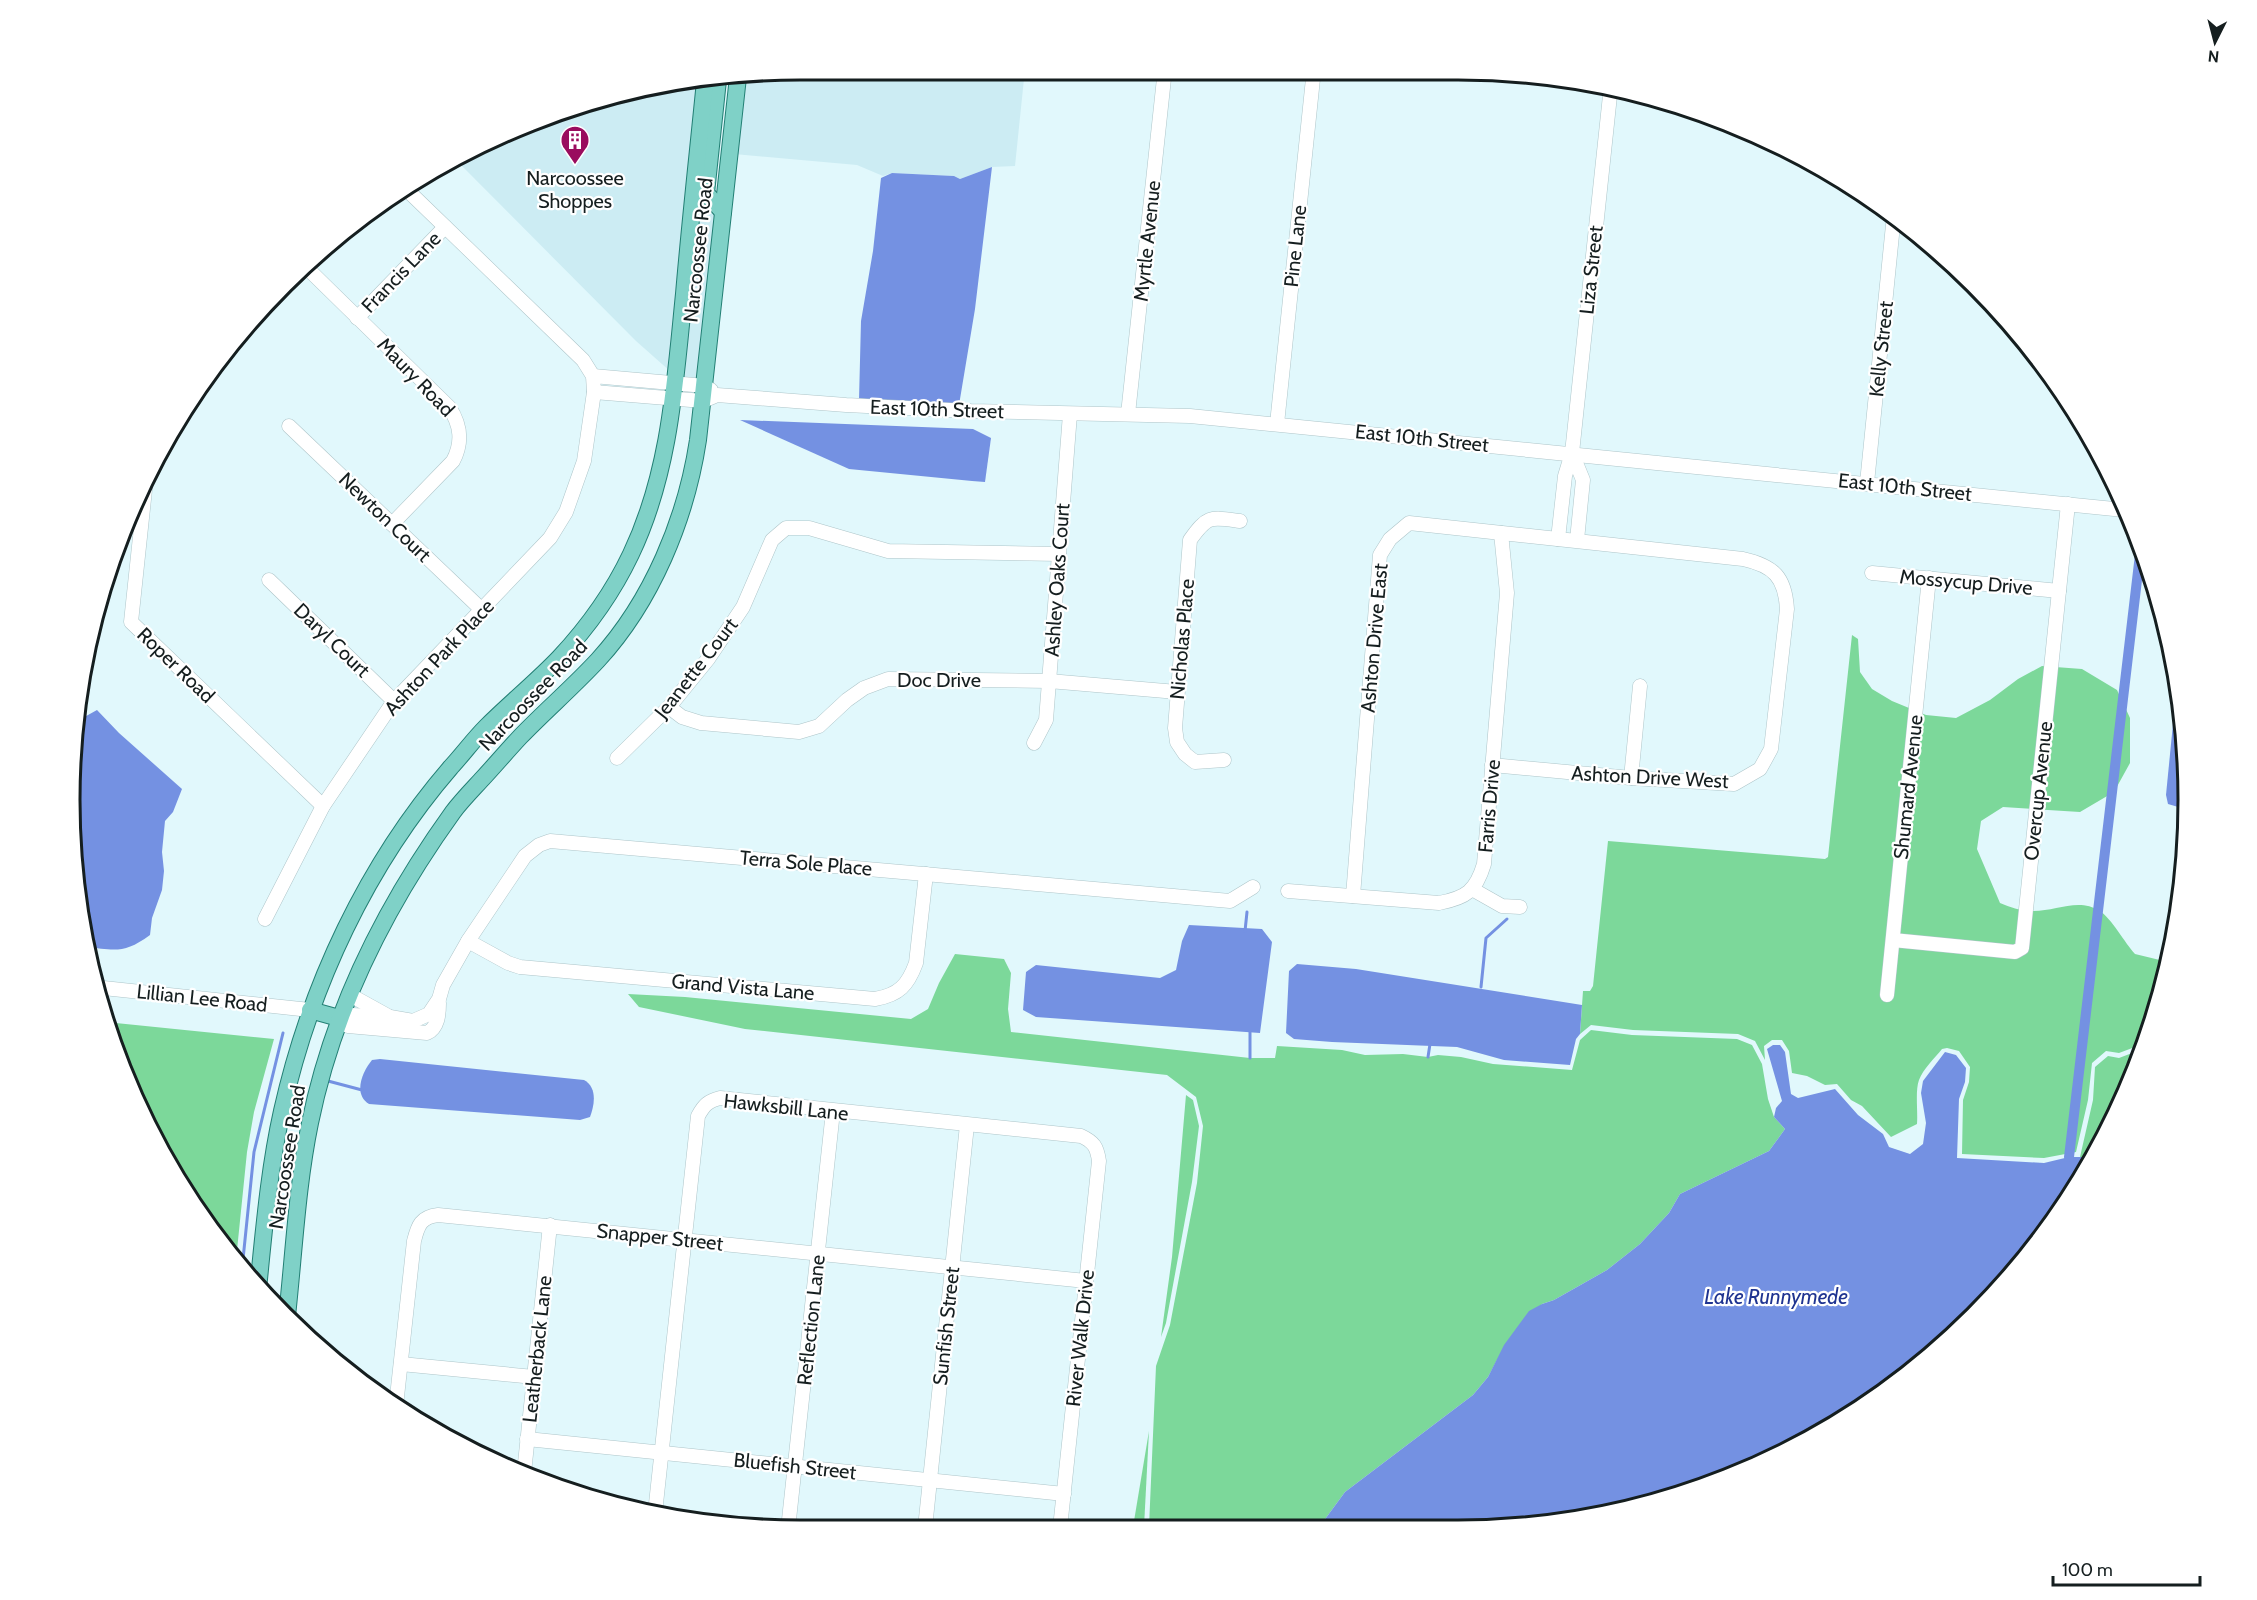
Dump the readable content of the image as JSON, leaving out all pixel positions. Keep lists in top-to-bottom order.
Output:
{
  "streets": {
    "main road": ["Narcoossee Road"],
    "street": [
      "Myrtle Avenue",
      "Pine Lane",
      "Liza Street",
      "Francis Lane",
      "Kelly Street",
      "Maury Road",
      "East 10th Street",
      "Newton Court",
      "Ashley Oaks Court",
      "Mossycup Drive",
      "Ashton Drive East",
      "Nicholas Place",
      "Daryl Court",
      "Ashton Park Place",
      "Roper Road",
      "Jeanette Court",
      "Doc Drive",
      "Ashton Drive West",
      "Shumard Avenue",
      "Overcup Avenue",
      "Farris Drive",
      "Terra Sole Place",
      "Grand Vista Lane",
      "Lillian Lee Road",
      "Hawksbill Lane",
      "Snapper Street",
      "Reflection Lane",
      "Sunfish Street",
      "River Walk Drive",
      "Leatherback Lane",
      "Bluefish Street"
    ]
  },
  "crossings": [
    ["Myrtle Avenue", "East 10th Street"],
    ["Pine Lane", "East 10th Street"],
    ["Narcoossee Road", "East 10th Street"],
    ["Narcoossee Road", "Terra Sole Place"],
    ["Narcoossee Road", "Lillian Lee Road"],
    ["Liza Street", "East 10th Street"],
    ["Liza Street", "Ashton Drive East"],
    ["Francis Lane", "Maury Road"],
    ["Kelly Street", "East 10th Street"],
    ["Maury Road", "Newton Court"],
    ["East 10th Street", "Ashley Oaks Court"],
    ["East 10th Street", "Overcup Avenue"],
    ["Newton Court", "Ashton Park Place"],
    ["Ashley Oaks Court", "Jeanette Court"],
    ["Ashley Oaks Court", "Doc Drive"],
    ["Mossycup Drive", "Shumard Avenue"],
    ["Mossycup Drive", "Overcup Avenue"],
    ["Ashton Drive East", "Ashton Drive West"],
    ["Ashton Drive East", "Farris Drive"],
    ["Nicholas Place", "Doc Drive"],
    ["Daryl Court", "Ashton Park Place"],
    ["Ashton Park Place", "Roper Road"],
    ["Jeanette Court", "Doc Drive"],
    ["Ashton Drive West", "Farris Drive"],
    ["Shumard Avenue", "Overcup Avenue"],
    ["Terra Sole Place", "Grand Vista Lane"],
    ["Hawksbill Lane", "Snapper Street"],
    ["Hawksbill Lane", "Reflection Lane"],
    ["Hawksbill Lane", "Sunfish Street"],
    ["Hawksbill Lane", "River Walk Drive"],
    ["Hawksbill Lane", "Bluefish Street"],
    ["Snapper Street", "Reflection Lane"],
    ["Snapper Street", "Sunfish Street"],
    ["Snapper Street", "River Walk Drive"],
    ["Snapper Street", "Leatherback Lane"],
    ["Reflection Lane", "Bluefish Street"],
    ["Sunfish Street", "Bluefish Street"],
    ["River Walk Drive", "Bluefish Street"],
    ["Leatherback Lane", "Bluefish Street"]
  ],
  "water": ["Lake Runnymede"],
  "places": {
    "building": ["Narcoossee Shoppes"]
  },
  "scale_bar": "100 m",
  "north": "bottom"
}
